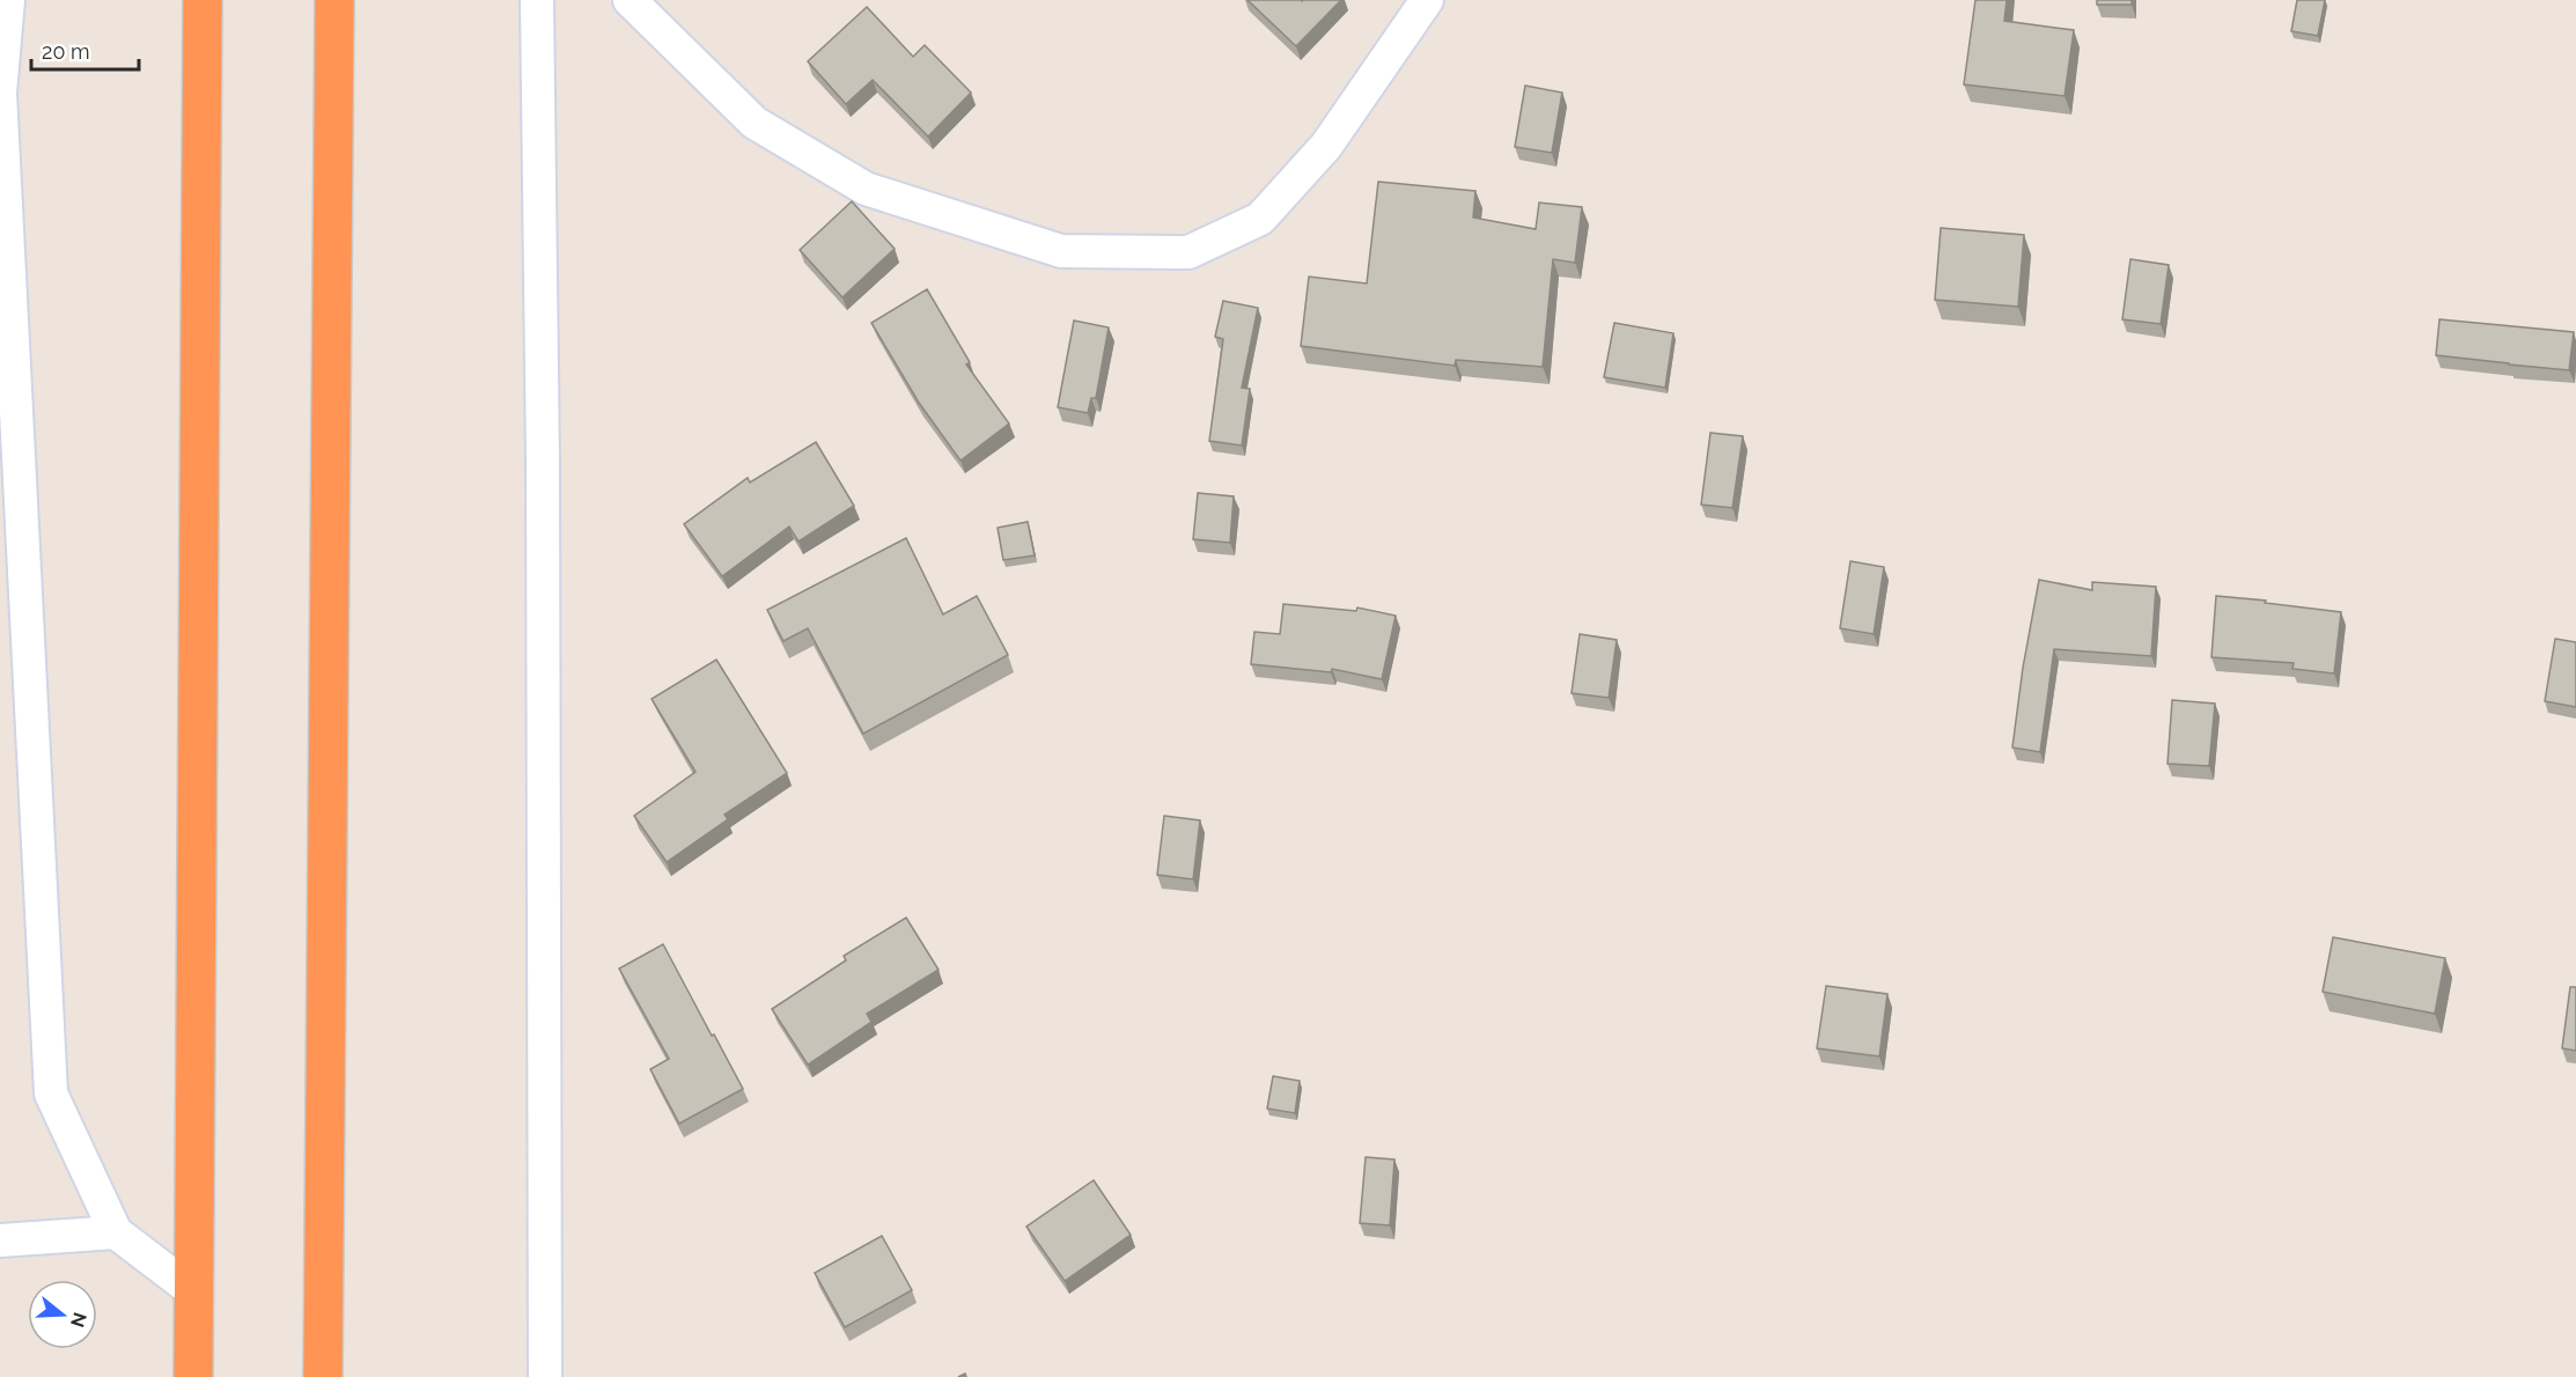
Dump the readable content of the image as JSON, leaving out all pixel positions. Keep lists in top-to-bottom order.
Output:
{
  "scale_bar": "20 m",
  "north": "right"
}
